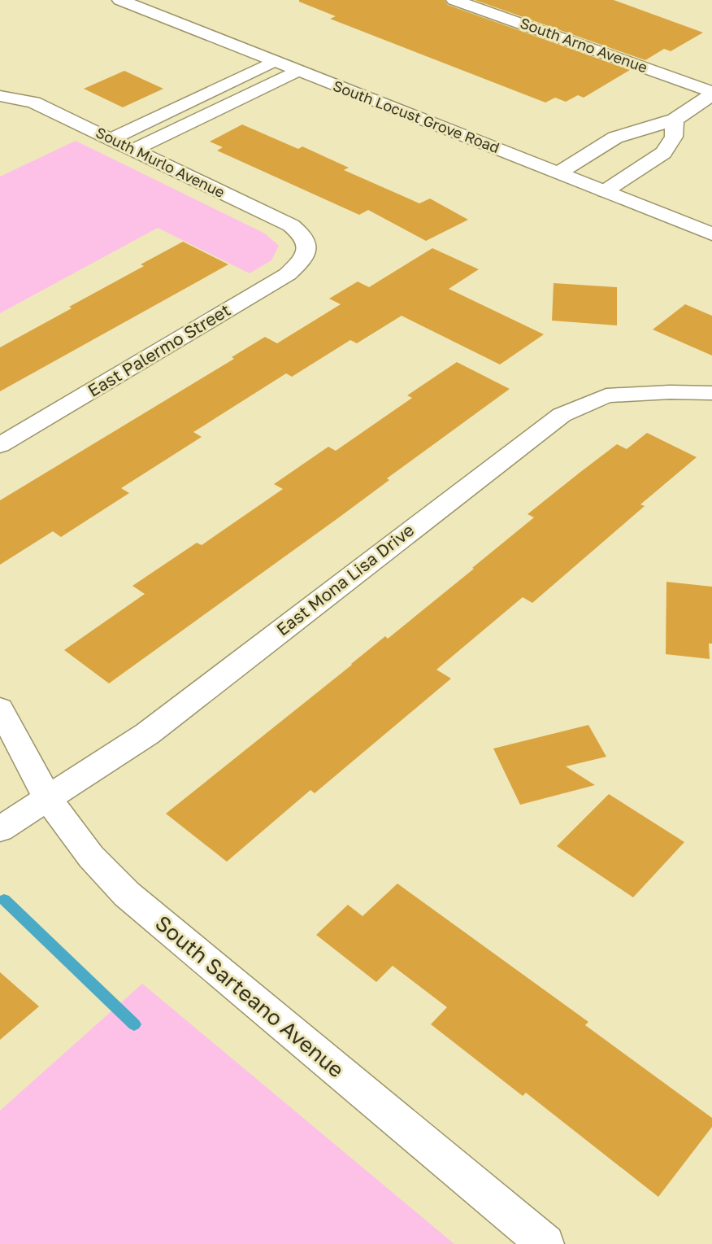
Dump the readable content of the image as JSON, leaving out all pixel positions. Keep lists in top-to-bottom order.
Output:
{
  "streets": {
    "street": [
      "South Arno Avenue",
      "South Locust Grove Road",
      "South Murlo Avenue",
      "East Palermo Street",
      "East Mona Lisa Drive",
      "South Sarteano Avenue"
    ]
  },
  "crossings": [
    ["South Murlo Avenue", "East Palermo Street"],
    ["East Mona Lisa Drive", "South Sarteano Avenue"]
  ]
}
